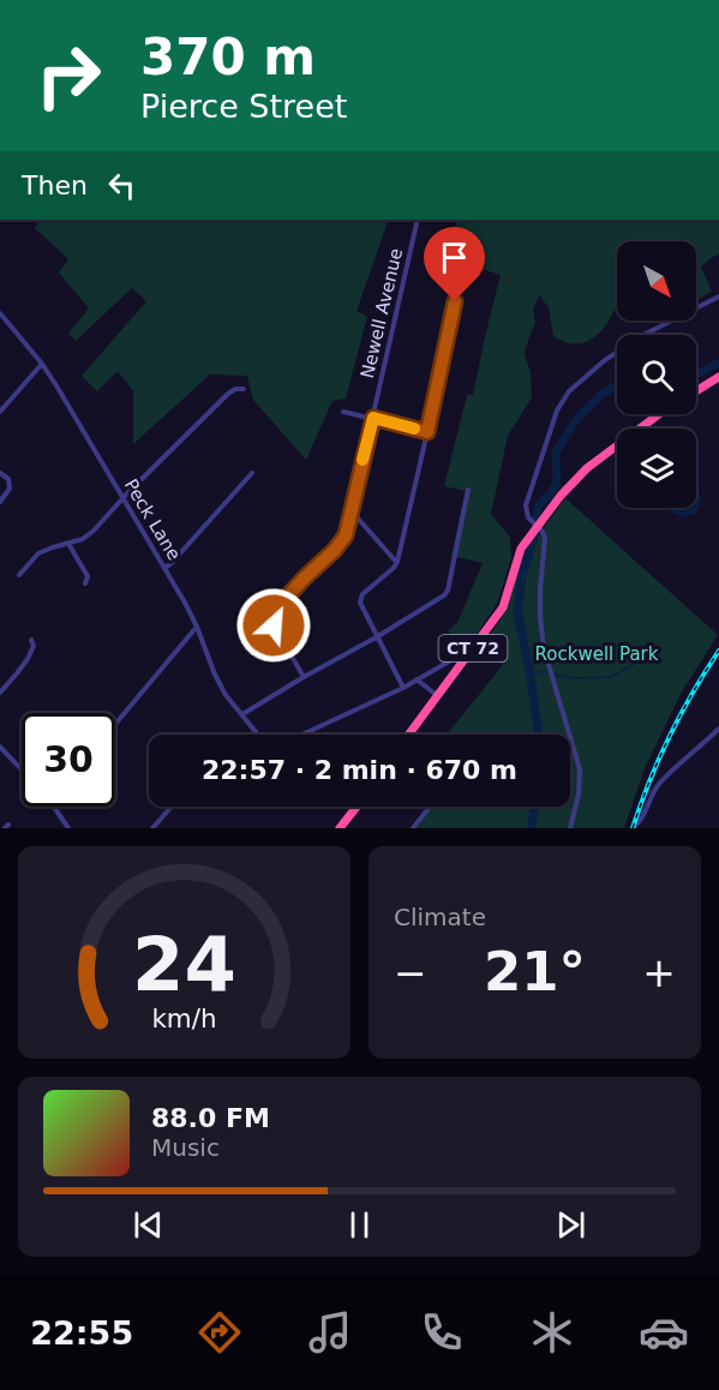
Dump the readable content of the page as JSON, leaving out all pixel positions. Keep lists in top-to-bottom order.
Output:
{
  "streets": {
    "highway": ["CT 72"],
    "street": ["Newell Avenue", "Peck Lane"]
  },
  "parks": ["Rockwell Park"],
  "north": "bottom right",
  "page": {
    "turn": ["370 m", "Pierce Street"],
    "then": "Then",
    "limit": "30",
    "trip": "22:57 · 2 min · 670 m",
    "tile": "Climate",
    "heat": ["−", "21°", "+"],
    "song": ["88.0 FM", "Music"],
    "tabs": "22:55",
    "gauge": ["24", "km/h"]
  }
}
